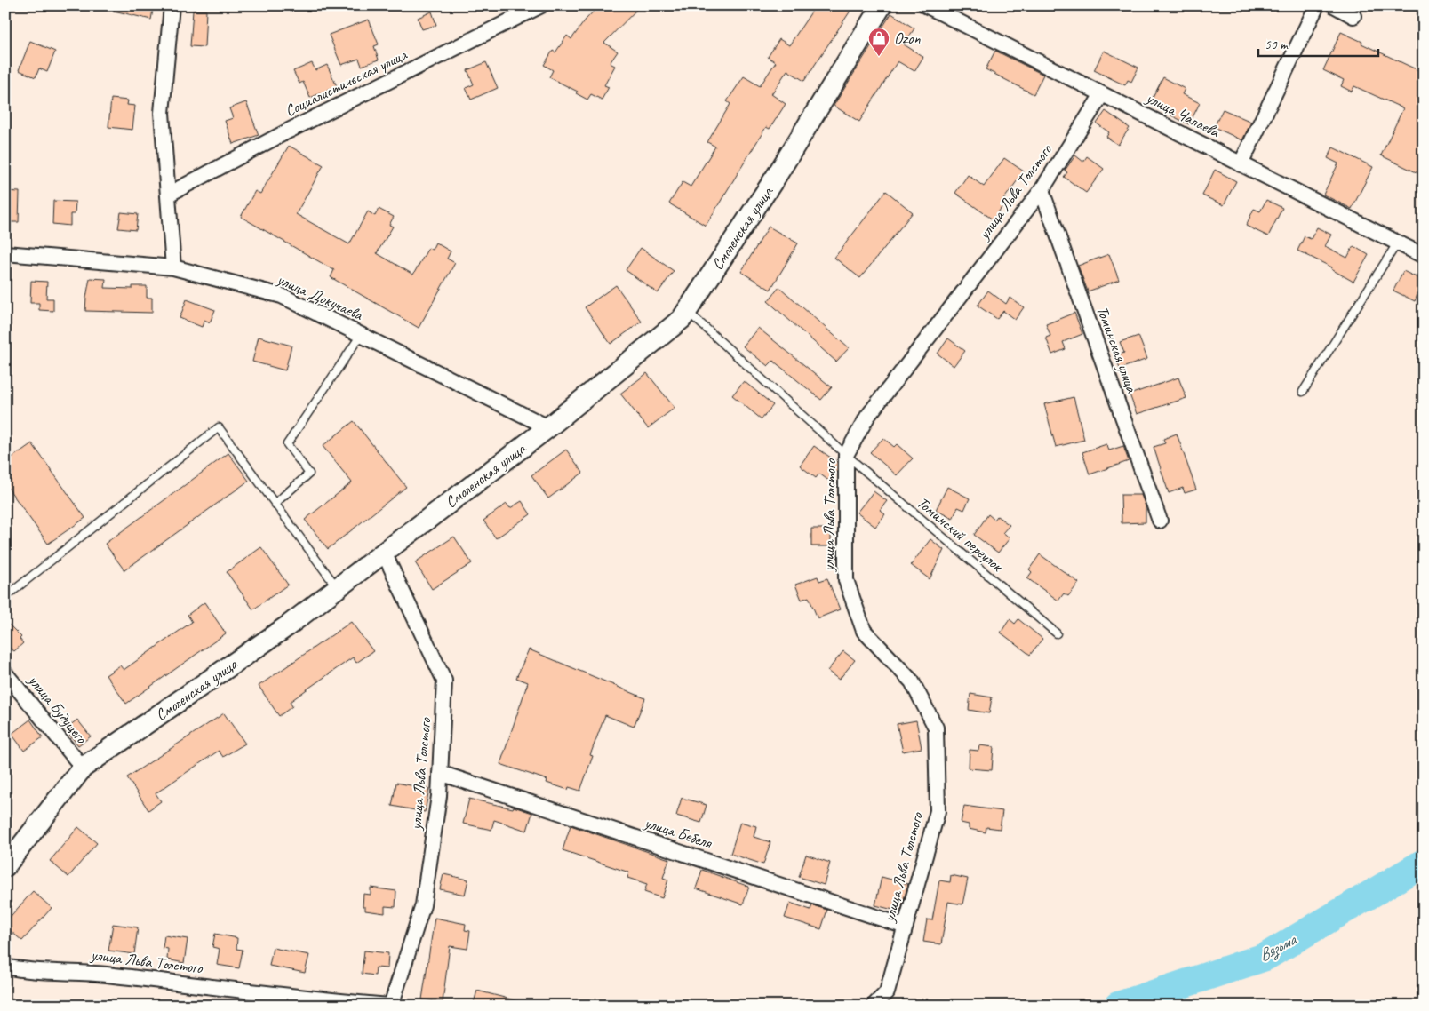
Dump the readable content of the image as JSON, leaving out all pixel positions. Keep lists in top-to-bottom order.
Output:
{
  "streets": {
    "main road": ["Смоленская улица"],
    "street": [
      "Социалистическая улица",
      "улица Чапаева",
      "улица Льва Толстого",
      "улица Докучаева",
      "Томинская улица",
      "улица Будущего",
      "улица Бебеля"
    ],
    "lane": ["Томинский переулок"]
  },
  "crossings": [
    ["улица Чапаева", "улица Льва Толстого"],
    ["улица Льва Толстого", "Смоленская улица"],
    ["улица Льва Толстого", "Томинская улица"],
    ["улица Льва Толстого", "Томинский переулок"],
    ["улица Льва Толстого", "улица Бебеля"],
    ["Смоленская улица", "улица Докучаева"],
    ["Смоленская улица", "Томинский переулок"],
    ["Смоленская улица", "улица Будущего"]
  ],
  "water": ["Вязьма"],
  "places": {
    "shop": ["Ozon"]
  },
  "scale_bar": "50 m"
}
